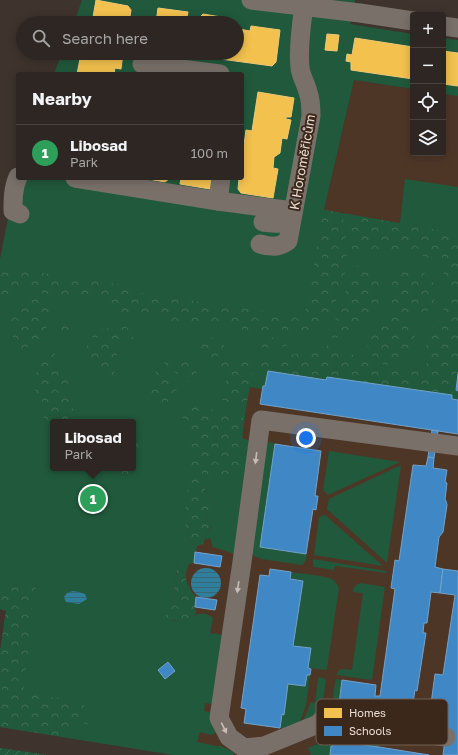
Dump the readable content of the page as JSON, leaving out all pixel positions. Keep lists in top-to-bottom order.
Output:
{
  "streets": {
    "street": ["K Horoměřicům"]
  },
  "legend": ["Homes", "Schools"],
  "page": {
    "map_buttons": ["+", "−"],
    "search": "Search here",
    "heading": "Nearby",
    "list": [
      {
        "mark": "1",
        "name": "Libosad",
        "note": "Park",
        "value": "100 m"
      }
    ],
    "popup": ["Libosad", "Park"],
    "pins": "1"
  }
}
